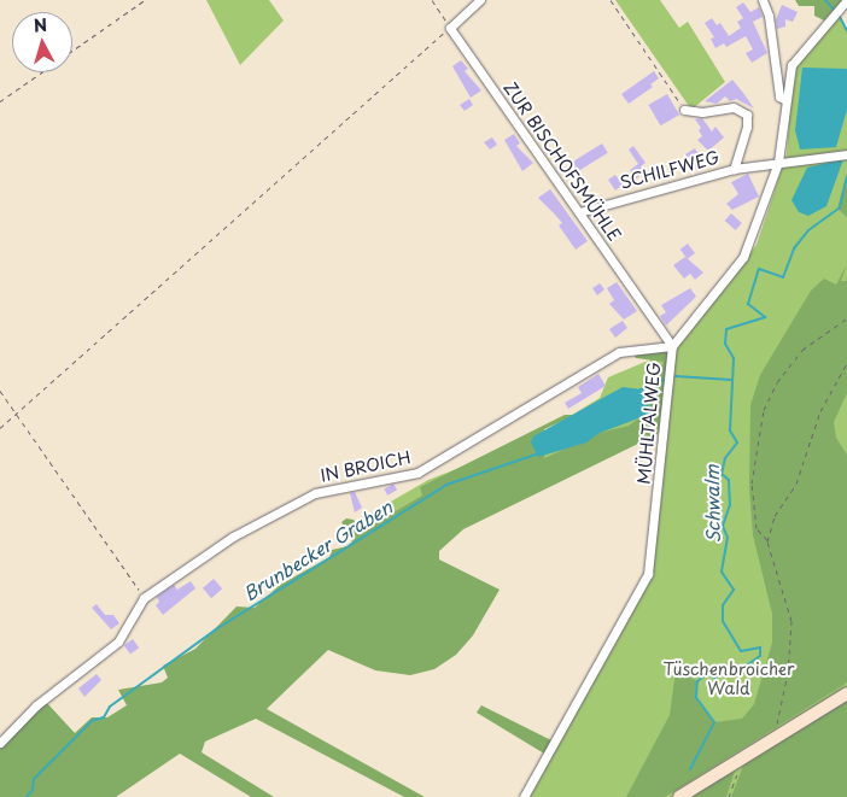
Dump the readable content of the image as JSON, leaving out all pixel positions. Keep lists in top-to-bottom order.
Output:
{
  "streets": {
    "street": [
      "ZUR BISCHOFSMÜHLE",
      "SCHILFWEG",
      "MÜHLTALWEG",
      "IN BROICH"
    ]
  },
  "crossings": [
    ["ZUR BISCHOFSMÜHLE", "SCHILFWEG"],
    ["ZUR BISCHOFSMÜHLE", "MÜHLTALWEG"],
    ["ZUR BISCHOFSMÜHLE", "IN BROICH"],
    ["SCHILFWEG", "MÜHLTALWEG"],
    ["MÜHLTALWEG", "IN BROICH"]
  ],
  "water": ["Schwalm", "Brunbecker Graben"],
  "parks": ["Tüschenbroicher Wald"],
  "north": "top"
}
